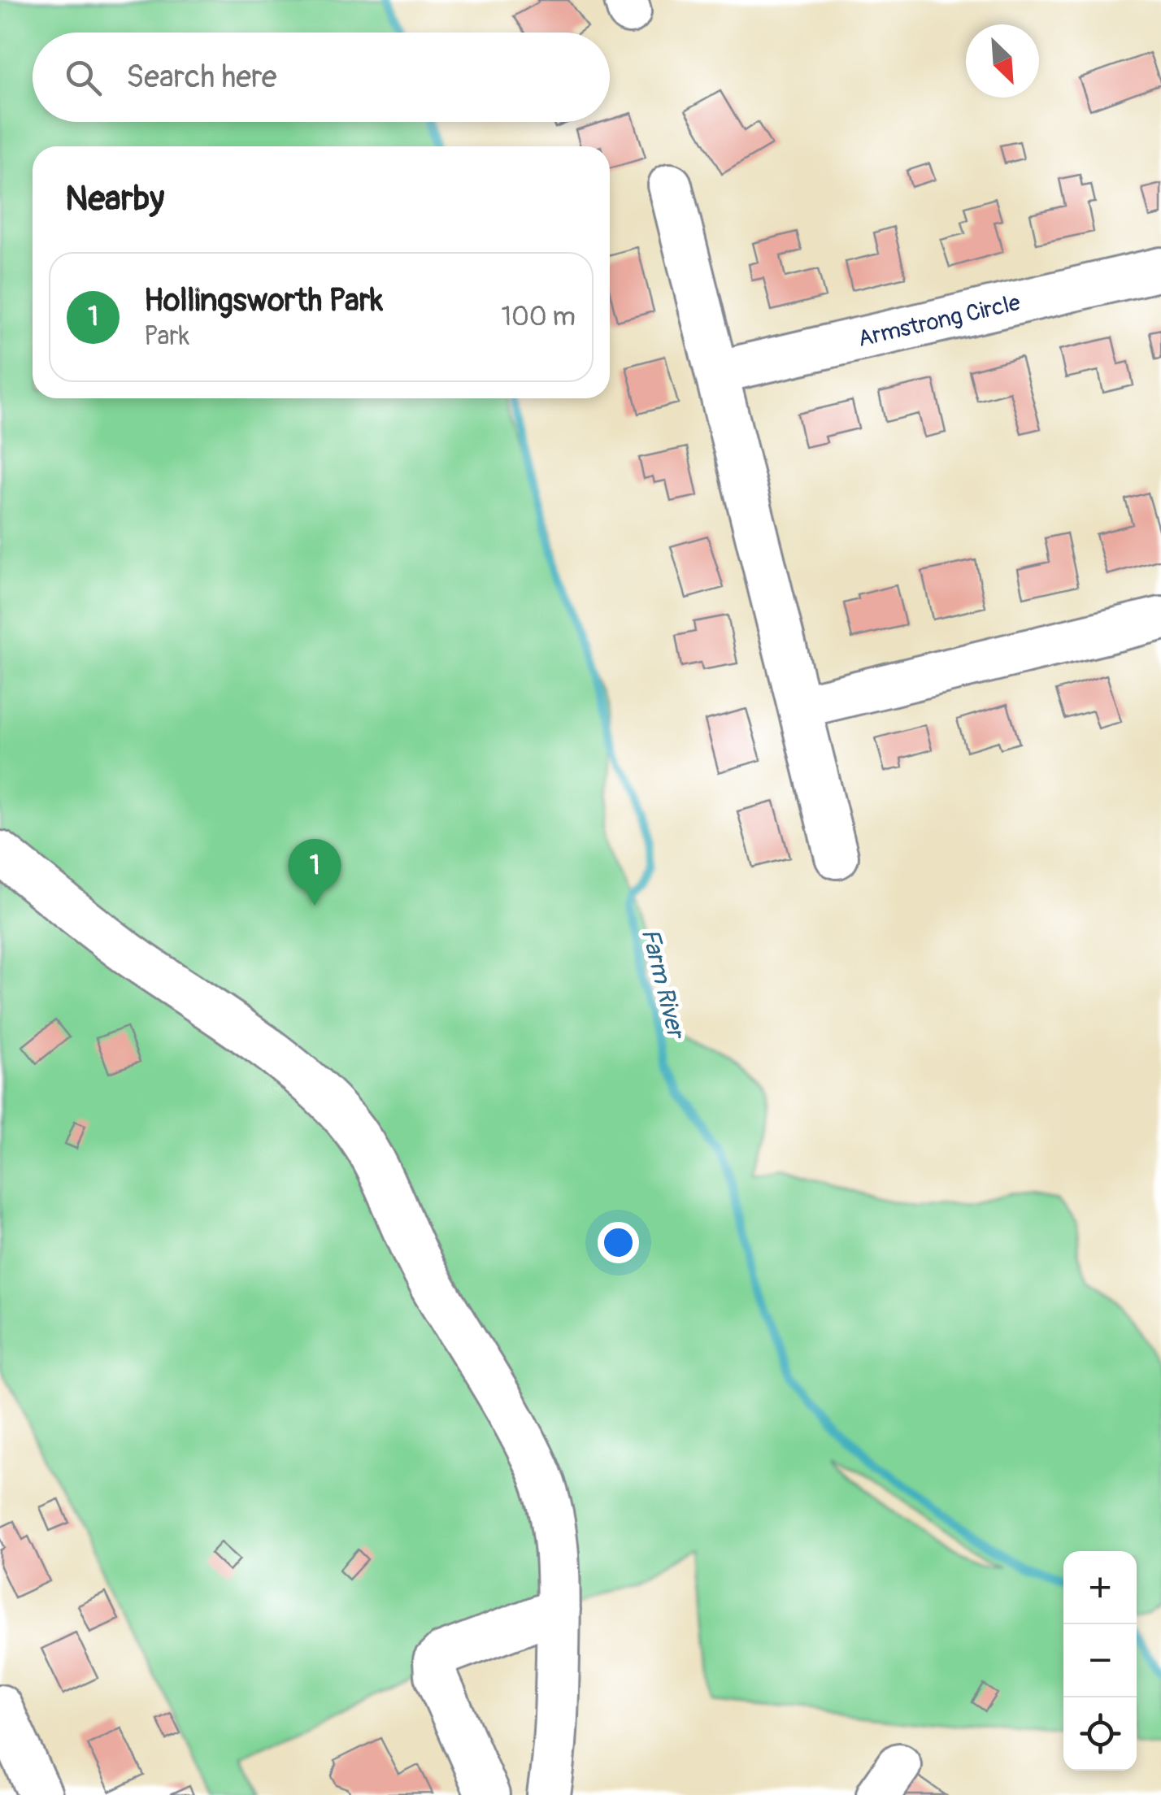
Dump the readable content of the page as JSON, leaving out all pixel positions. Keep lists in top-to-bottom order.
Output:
{
  "streets": {
    "street": ["Armstrong Circle"]
  },
  "water": ["Farm River"],
  "north": "bottom right",
  "page": {
    "search": "Search here",
    "heading": "Nearby",
    "list": [
      {
        "mark": "1",
        "name": "Hollingsworth Park",
        "note": "Park",
        "value": "100 m"
      }
    ],
    "pins": "1",
    "map_buttons": ["+", "−"]
  }
}
